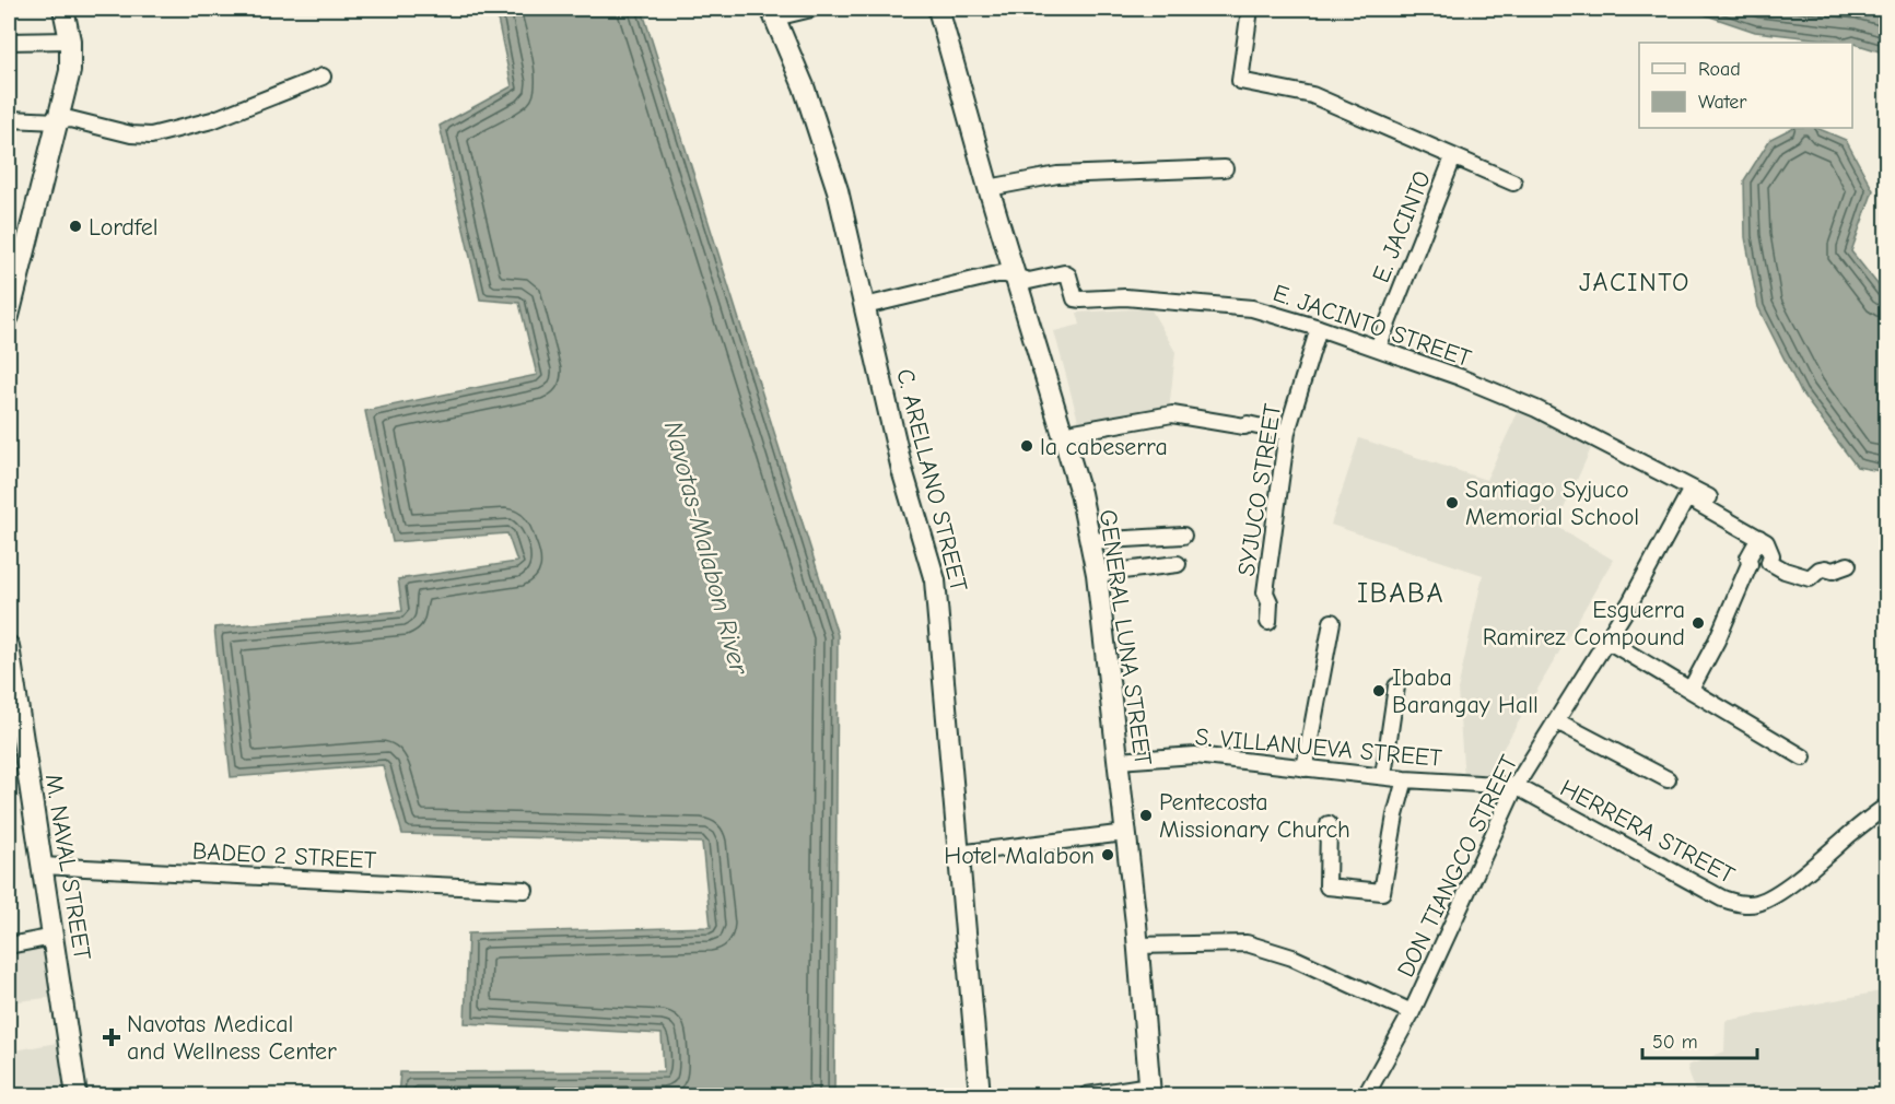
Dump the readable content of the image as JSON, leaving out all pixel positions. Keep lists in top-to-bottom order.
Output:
{
  "streets": {
    "main road": ["C. ARELLANO STREET", "GENERAL LUNA STREET", "M. NAVAL STREET"],
    "street": [
      "E. JACINTO",
      "E. JACINTO STREET",
      "SYJUCO STREET",
      "S. VILLANUEVA STREET",
      "HERRERA STREET",
      "BADEO 2 STREET",
      "DON TIANGCO STREET"
    ]
  },
  "crossings": [
    ["E. JACINTO", "E. JACINTO STREET"],
    ["E. JACINTO STREET", "SYJUCO STREET"],
    ["E. JACINTO STREET", "GENERAL LUNA STREET"],
    ["E. JACINTO STREET", "DON TIANGCO STREET"],
    ["GENERAL LUNA STREET", "S. VILLANUEVA STREET"],
    ["S. VILLANUEVA STREET", "HERRERA STREET"],
    ["S. VILLANUEVA STREET", "DON TIANGCO STREET"],
    ["HERRERA STREET", "DON TIANGCO STREET"],
    ["BADEO 2 STREET", "M. NAVAL STREET"]
  ],
  "districts": ["JACINTO", "IBABA"],
  "water": ["Navotas-Malabon River"],
  "places": {
    "other": [
      "Lordfel",
      "la cabeserra",
      "Santiago Syjuco Memorial School",
      "Esguerra Ramirez Compound",
      "Ibaba Barangay Hall",
      "Pentecosta Missionary Church",
      "Hotel Malabon"
    ],
    "health": ["Navotas Medical and Wellness Center"]
  },
  "legend": ["Road", "Water"],
  "scale_bar": "50 m"
}
